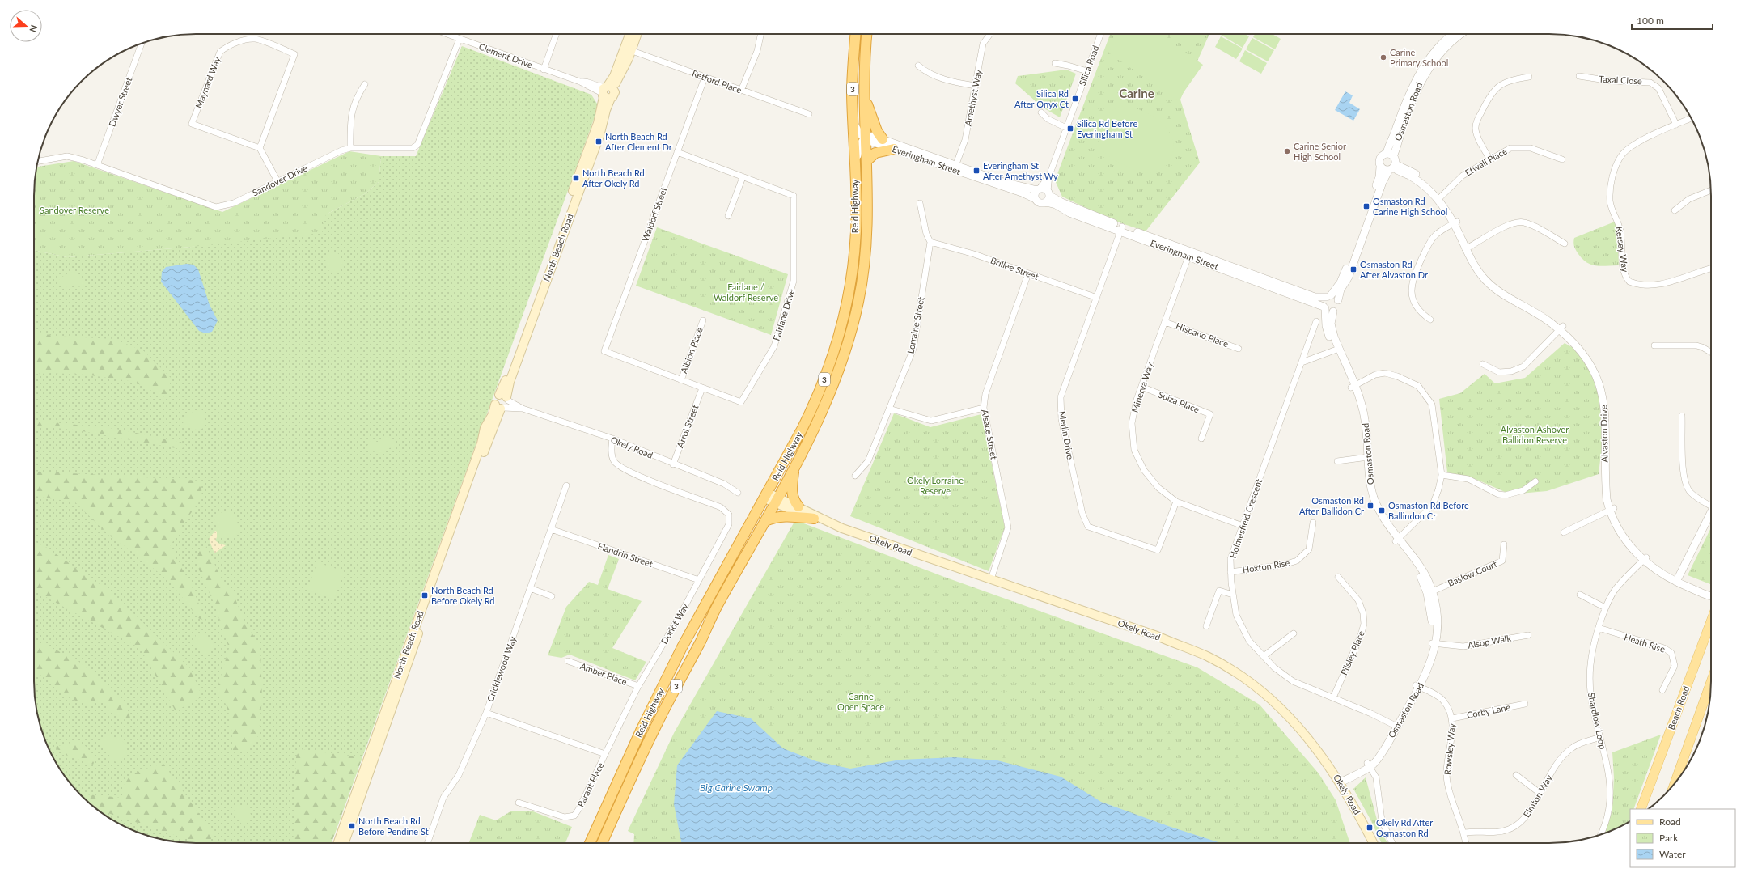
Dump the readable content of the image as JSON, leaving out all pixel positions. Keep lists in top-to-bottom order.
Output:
{
  "streets": {
    "highway": ["3", "Reid Highway"],
    "main road": ["North Beach Road", "Okely Road", "Beach Road"],
    "street": [
      "Clement Drive",
      "Silica Road",
      "Taxal Close",
      "Retford Place",
      "Maynard Way",
      "Amethyst Way",
      "Dwyer Street",
      "Osmaston Road",
      "Everingham Street",
      "Etwall Place",
      "Sandover Drive",
      "Waldorf Street",
      "Kersey Way",
      "Brillee Street",
      "Fairlane Drive",
      "Lorraine Street",
      "Hispano Place",
      "Albion Place",
      "Minerva Way",
      "Suiza Place",
      "Arrol Street",
      "Alvaston Drive",
      "Alsace Street",
      "Merlin Drive",
      "Holmesfield Crescent",
      "Flandrin Street",
      "Hoxton Rise",
      "Baslow Court",
      "Doriot Way",
      "Alsop Walk",
      "Heath Rise",
      "Pilsley Place",
      "Cricklewood Way",
      "Amber Place",
      "Corby Lane",
      "Shardlow Loop",
      "Rowsley Way",
      "Parant Place",
      "Elmton Way"
    ]
  },
  "crossings": [
    ["Clement Drive", "Sandover Drive"],
    ["Clement Drive", "North Beach Road"],
    ["Silica Road", "Everingham Street"],
    ["Taxal Close", "Kersey Way"],
    ["Retford Place", "Waldorf Street"],
    ["Retford Place", "North Beach Road"],
    ["Amethyst Way", "Everingham Street"],
    ["Dwyer Street", "Sandover Drive"],
    ["Osmaston Road", "Everingham Street"],
    ["Osmaston Road", "Okely Road"],
    ["Osmaston Road", "Holmesfield Crescent"],
    ["Osmaston Road", "Baslow Court"],
    ["Osmaston Road", "Alsop Walk"],
    ["Osmaston Road", "Rowsley Way"],
    ["Everingham Street", "Reid Highway"],
    ["Everingham Street", "Minerva Way"],
    ["Everingham Street", "Merlin Drive"],
    ["Etwall Place", "Alvaston Drive"],
    ["Reid Highway", "Okely Road"],
    ["Waldorf Street", "Fairlane Drive"],
    ["North Beach Road", "Okely Road"],
    ["Brillee Street", "Lorraine Street"],
    ["Brillee Street", "Alsace Street"],
    ["Brillee Street", "Merlin Drive"],
    ["Fairlane Drive", "Albion Place"],
    ["Fairlane Drive", "Arrol Street"],
    ["Hispano Place", "Minerva Way"],
    ["Minerva Way", "Suiza Place"],
    ["Minerva Way", "Merlin Drive"],
    ["Minerva Way", "Holmesfield Crescent"],
    ["Arrol Street", "Okely Road"],
    ["Alvaston Drive", "Shardlow Loop"],
    ["Alsace Street", "Okely Road"],
    ["Okely Road", "Doriot Way"],
    ["Holmesfield Crescent", "Hoxton Rise"],
    ["Holmesfield Crescent", "Pilsley Place"],
    ["Flandrin Street", "Doriot Way"],
    ["Flandrin Street", "Cricklewood Way"],
    ["Doriot Way", "Amber Place"],
    ["Doriot Way", "Parant Place"],
    ["Heath Rise", "Shardlow Loop"],
    ["Corby Lane", "Rowsley Way"],
    ["Shardlow Loop", "Elmton Way"],
    ["Rowsley Way", "Elmton Way"]
  ],
  "districts": ["Carine"],
  "water": ["Big Carine Swamp"],
  "parks": [
    "Sandover Reserve",
    "Fairlane / Waldorf Reserve",
    "Alvaston Ashover Ballidon Reserve",
    "Okely Lorraine Reserve",
    "Carine Open Space"
  ],
  "places": {
    "other": ["Carine Primary School", "Carine Senior High School"],
    "transit": [
      "Silica Rd After Onyx Ct",
      "Silica Rd Before Everingham St",
      "North Beach Rd After Clement Dr",
      "Everingham St After Amethyst Wy",
      "North Beach Rd After Okely Rd",
      "Osmaston Rd Carine High School",
      "Osmaston Rd After Alvaston Dr",
      "Osmaston Rd After Ballidon Cr",
      "Osmaston Rd Before Ballindon Cr",
      "North Beach Rd Before Okely Rd",
      "North Beach Rd Before Pendine St",
      "Okely Rd After Osmaston Rd"
    ]
  },
  "legend": ["Road", "Park", "Water"],
  "scale_bar": "100 m",
  "north": "right"
}
